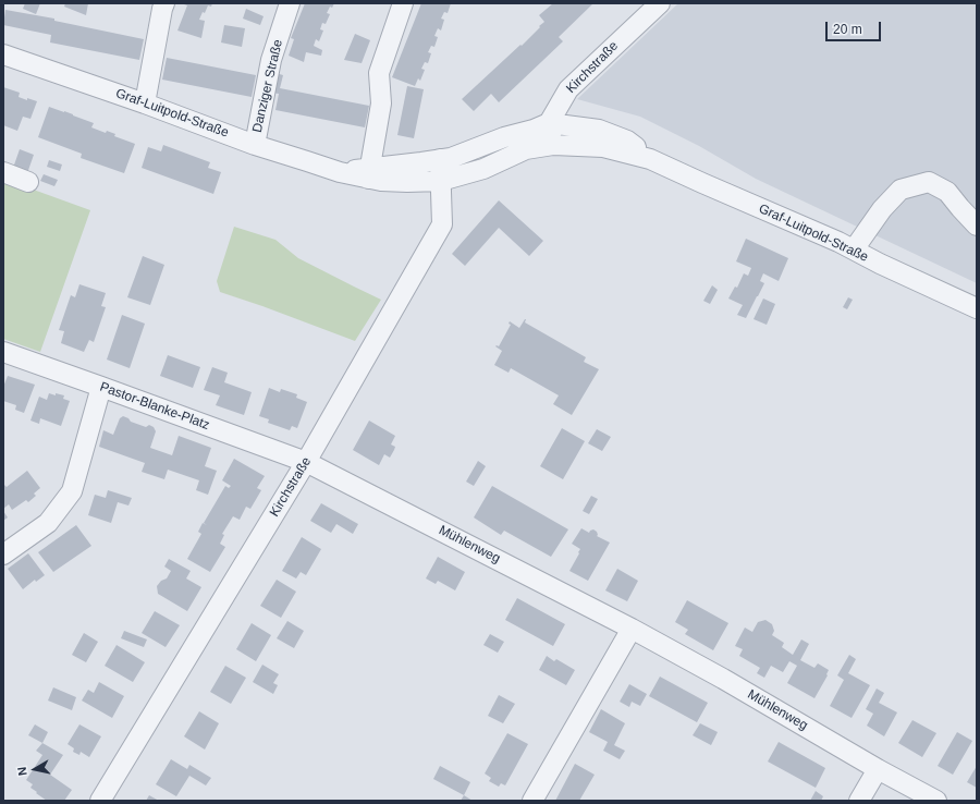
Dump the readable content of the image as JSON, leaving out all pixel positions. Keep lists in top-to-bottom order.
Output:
{
  "streets": {
    "street": [
      "Kirchstraße",
      "Danziger Straße",
      "Graf-Luitpold-Straße",
      "Pastor-Blanke-Platz",
      "Mühlenweg"
    ]
  },
  "crossings": [
    ["Kirchstraße", "Graf-Luitpold-Straße"],
    ["Kirchstraße", "Pastor-Blanke-Platz"],
    ["Kirchstraße", "Mühlenweg"],
    ["Danziger Straße", "Graf-Luitpold-Straße"],
    ["Pastor-Blanke-Platz", "Mühlenweg"]
  ],
  "scale_bar": "20 m",
  "north": "left"
}
